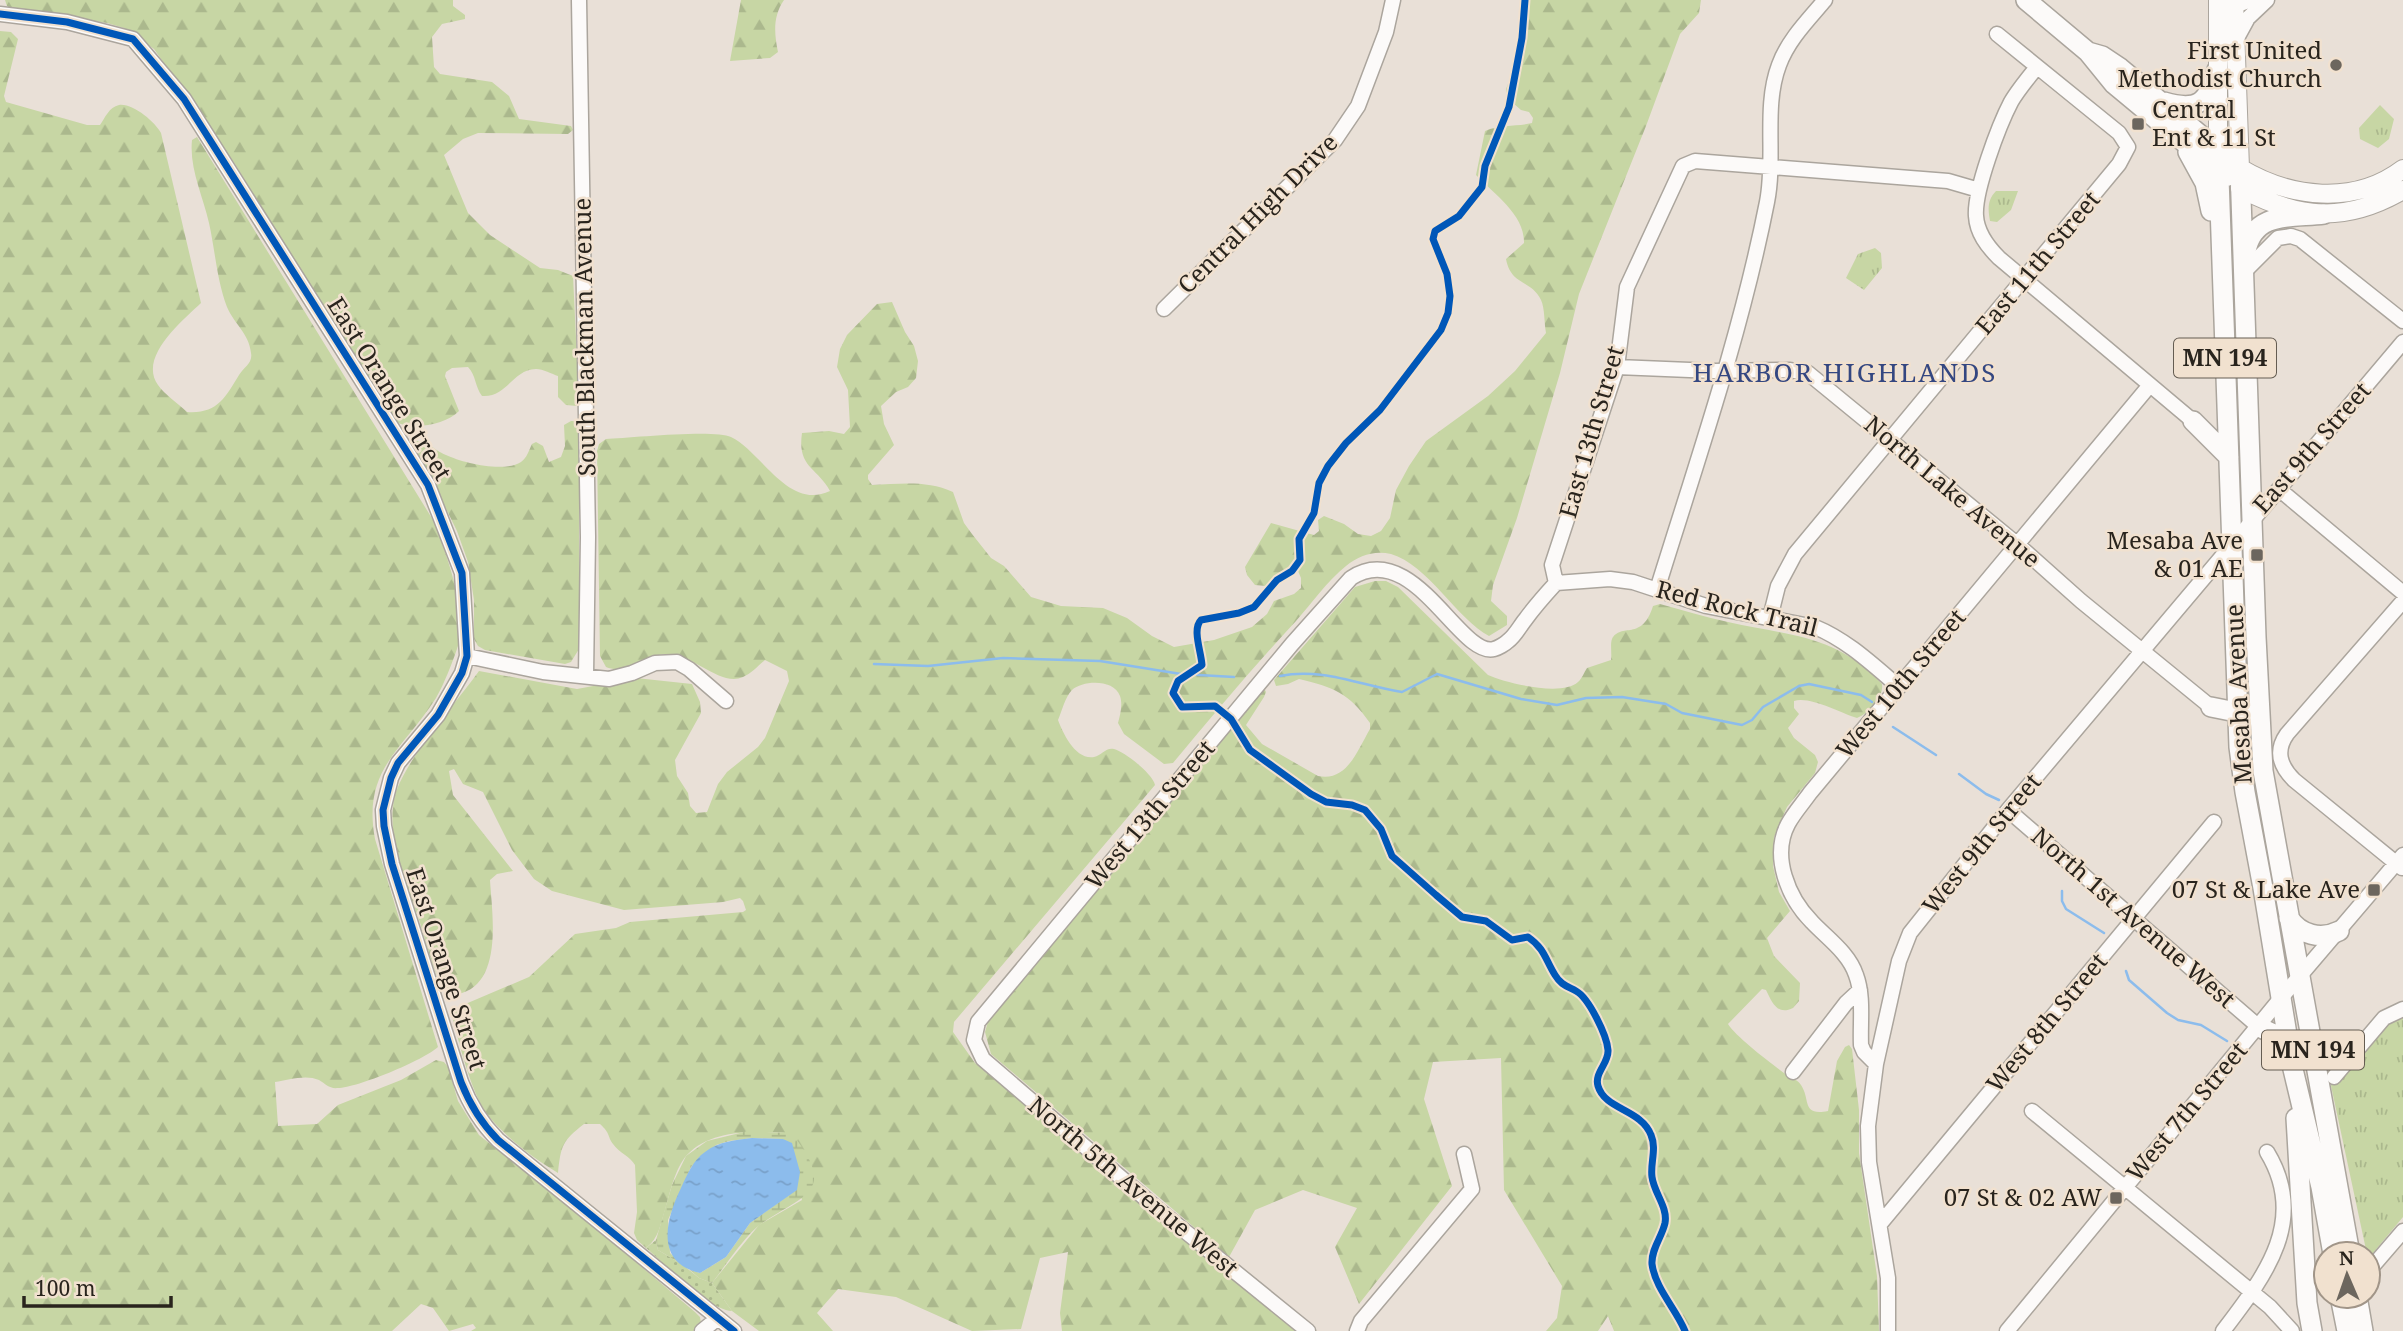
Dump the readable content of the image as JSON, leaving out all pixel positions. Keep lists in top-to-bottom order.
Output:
{
  "streets": {
    "highway": ["MN 194", "Mesaba Avenue"],
    "street": [
      "Central High Drive",
      "East 11th Street",
      "South Blackman Avenue",
      "East Orange Street",
      "East 13th Street",
      "East 9th Street",
      "North Lake Avenue",
      "Red Rock Trail",
      "West 10th Street",
      "West 13th Street",
      "West 9th Street",
      "North 1st Avenue West",
      "West 8th Street",
      "West 7th Street",
      "North 5th Avenue West"
    ]
  },
  "crossings": [
    ["East 11th Street", "North Lake Avenue"],
    ["East 11th Street", "Red Rock Trail"],
    ["MN 194", "Mesaba Avenue"],
    ["East 13th Street", "North Lake Avenue"],
    ["East 13th Street", "Red Rock Trail"],
    ["East 13th Street", "West 13th Street"],
    ["East 9th Street", "North Lake Avenue"],
    ["East 9th Street", "Mesaba Avenue"],
    ["East 9th Street", "West 9th Street"],
    ["North Lake Avenue", "West 10th Street"],
    ["North Lake Avenue", "West 9th Street"],
    ["Red Rock Trail", "West 10th Street"],
    ["Red Rock Trail", "West 13th Street"],
    ["Mesaba Avenue", "West 7th Street"],
    ["West 13th Street", "North 5th Avenue West"],
    ["West 9th Street", "North 1st Avenue West"],
    ["West 9th Street", "West 8th Street"],
    ["North 1st Avenue West", "West 8th Street"],
    ["North 1st Avenue West", "West 7th Street"]
  ],
  "districts": ["HARBOR HIGHLANDS"],
  "places": {
    "other": ["First United Methodist Church"],
    "transit": [
      "Central Ent & 11 St",
      "Mesaba Ave & 01 AE",
      "07 St & Lake Ave",
      "07 St & 02 AW"
    ]
  },
  "scale_bar": "100 m",
  "north": "top"
}
